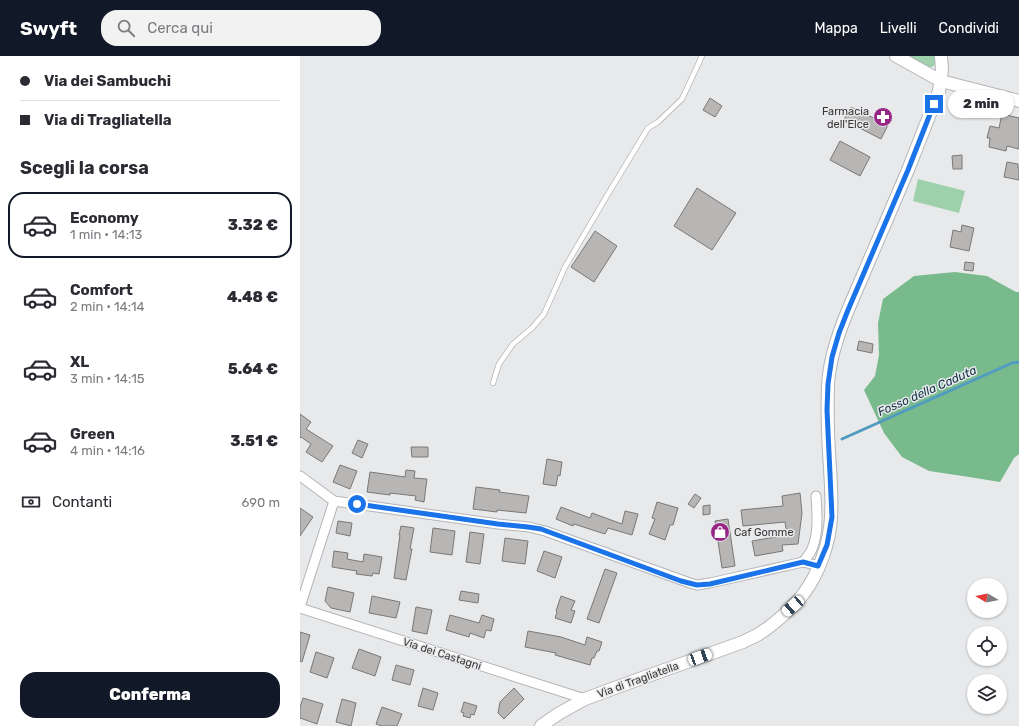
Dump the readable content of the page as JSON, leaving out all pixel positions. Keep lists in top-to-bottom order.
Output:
{
  "streets": {
    "street": ["Via dei Castagni", "Via di Tragliatella"]
  },
  "crossings": [
    ["Via dei Castagni", "Via di Tragliatella"]
  ],
  "water": ["Fosso della Caduta"],
  "places": {
    "pharmacy": ["Farmacia dell'Elce"],
    "shop": ["Caf Gomme"]
  },
  "north": "left",
  "page": {
    "header": "Swyft",
    "search": "Cerca qui",
    "nav": ["Mappa", "Livelli", "Condividi"],
    "banner": ["Via dei Sambuchi", "Via di Tragliatella"],
    "bubble": "2 min",
    "heading": "Scegli la corsa",
    "list": [
      {
        "name": "Economy",
        "note": "1 min · 14:13",
        "value": "3.32 €"
      },
      {
        "name": "Comfort",
        "note": "2 min · 14:14",
        "value": "4.48 €"
      },
      {
        "name": "XL",
        "note": "3 min · 14:15",
        "value": "5.64 €"
      },
      {
        "name": "Green",
        "note": "4 min · 14:16",
        "value": "3.51 €"
      }
    ],
    "pay": ["Contanti", "690 m"],
    "buttons": "Conferma"
  }
}
